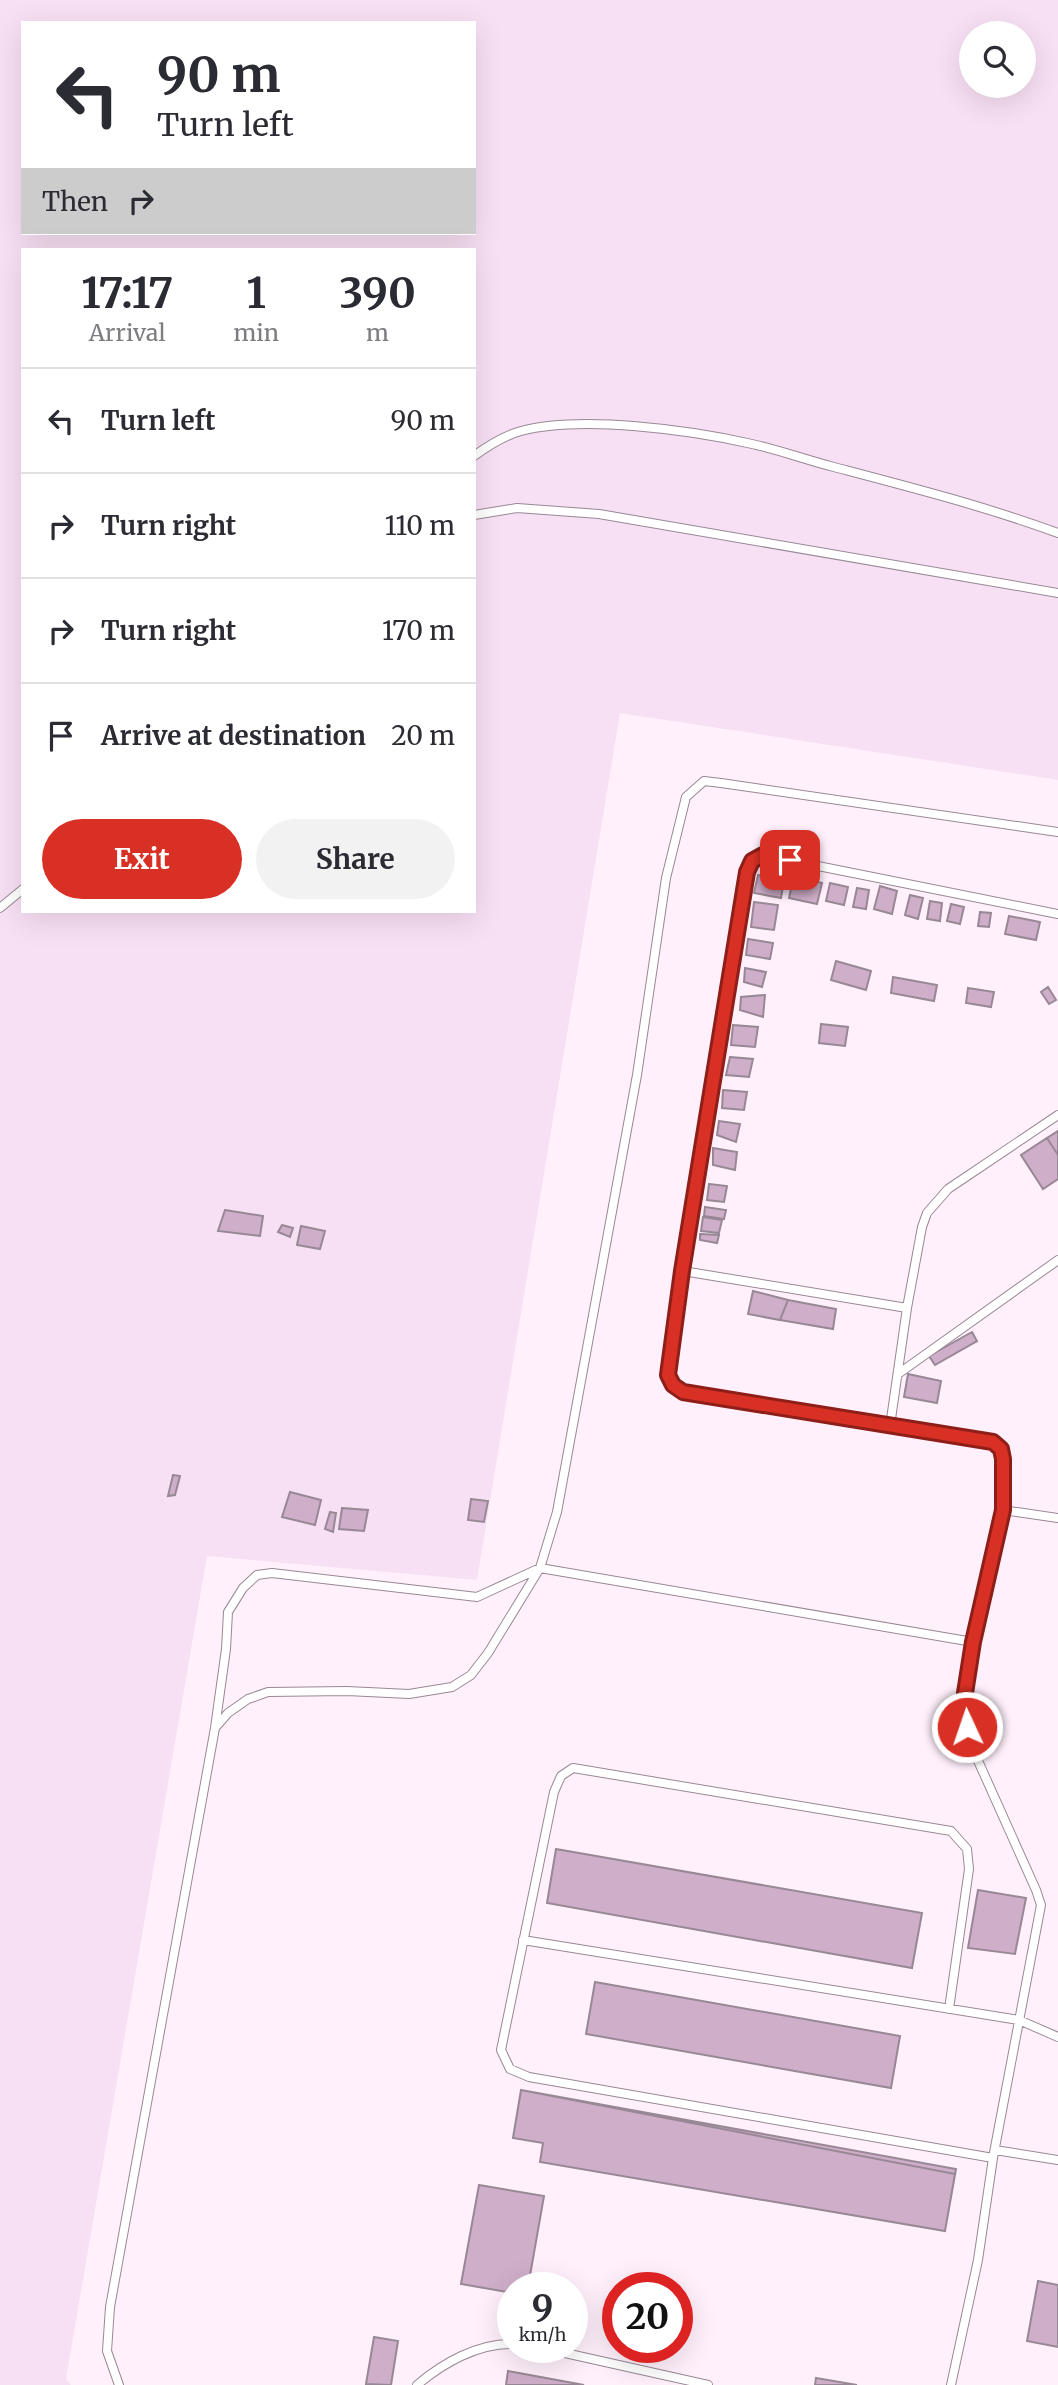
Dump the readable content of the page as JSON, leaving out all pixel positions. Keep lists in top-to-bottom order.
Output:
{
  "page": {
    "turn": ["90 m", "Turn left"],
    "then": "Then",
    "eta": [
      "17:17",
      "Arrival",
      "1",
      "min",
      "390",
      "m"
    ],
    "list": [
      {
        "name": "Turn left",
        "value": "90 m"
      },
      {
        "name": "Turn right",
        "value": "110 m"
      },
      {
        "name": "Turn right",
        "value": "170 m"
      },
      {
        "name": "Arrive at destination",
        "value": "20 m"
      }
    ],
    "buttons": ["Exit", "Share"],
    "speed": "9 km/h",
    "limit": "20"
  }
}
